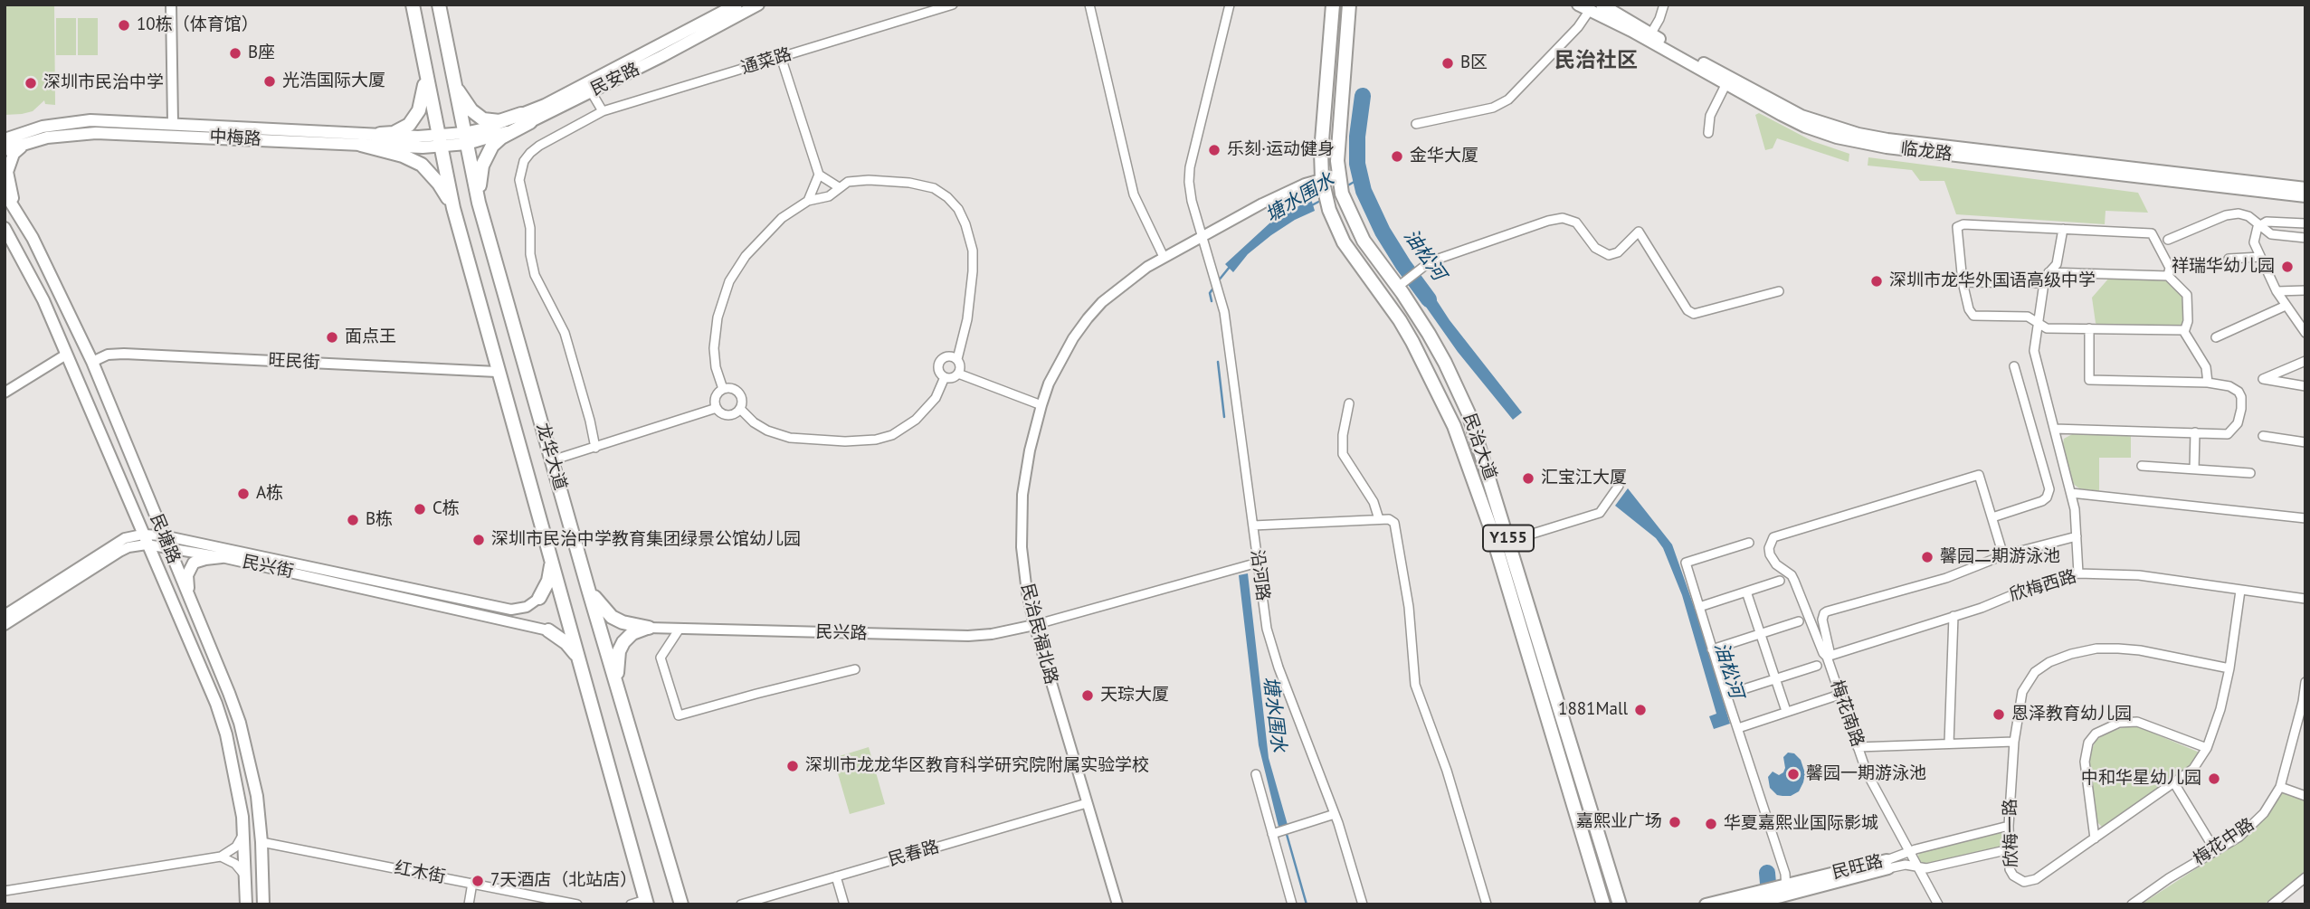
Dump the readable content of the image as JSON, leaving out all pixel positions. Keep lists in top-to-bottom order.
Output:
{
  "streets": {
    "main road": [
      "民安路",
      "中梅路",
      "临龙路",
      "民治大道",
      "龙华大道",
      "Y155",
      "民塘路",
      "民旺路"
    ],
    "street": [
      "通菜路",
      "旺民街",
      "民兴街",
      "沿河路",
      "欣梅西路",
      "民兴路",
      "民治民福北路",
      "梅花南路",
      "欣梅一路",
      "梅花中路",
      "民春路",
      "红木街"
    ]
  },
  "crossings": [
    ["民安路", "中梅路"],
    ["民安路", "龙华大道"],
    ["中梅路", "龙华大道"],
    ["旺民街", "龙华大道"],
    ["旺民街", "民塘路"],
    ["民治大道", "民治民福北路"],
    ["民塘路", "民兴街"],
    ["民塘路", "红木街"],
    ["沿河路", "民治民福北路"],
    ["欣梅西路", "梅花南路"],
    ["欣梅西路", "欣梅一路"],
    ["民兴路", "民治民福北路"],
    ["民治民福北路", "民春路"],
    ["梅花南路", "民旺路"],
    ["欣梅一路", "民旺路"]
  ],
  "districts": ["民治社区"],
  "water": ["塘水围水", "油松河"],
  "places": [
    "10栋（体育馆）",
    "B座",
    "B区",
    "光浩国际大厦",
    "深圳市民治中学",
    "乐刻·运动健身",
    "金华大厦",
    "祥瑞华幼儿园",
    "深圳市龙华外国语高级中学",
    "面点王",
    "汇宝江大厦",
    "A栋",
    "C栋",
    "B栋",
    "深圳市民治中学教育集团绿景公馆幼儿园",
    "馨园二期游泳池",
    "天琮大厦",
    "1881Mall",
    "恩泽教育幼儿园",
    "深圳市龙龙华区教育科学研究院附属实验学校",
    "馨园一期游泳池",
    "中和华星幼儿园",
    "嘉熙业广场",
    "华夏嘉熙业国际影城",
    "7天酒店（北站店）"
  ]
}
